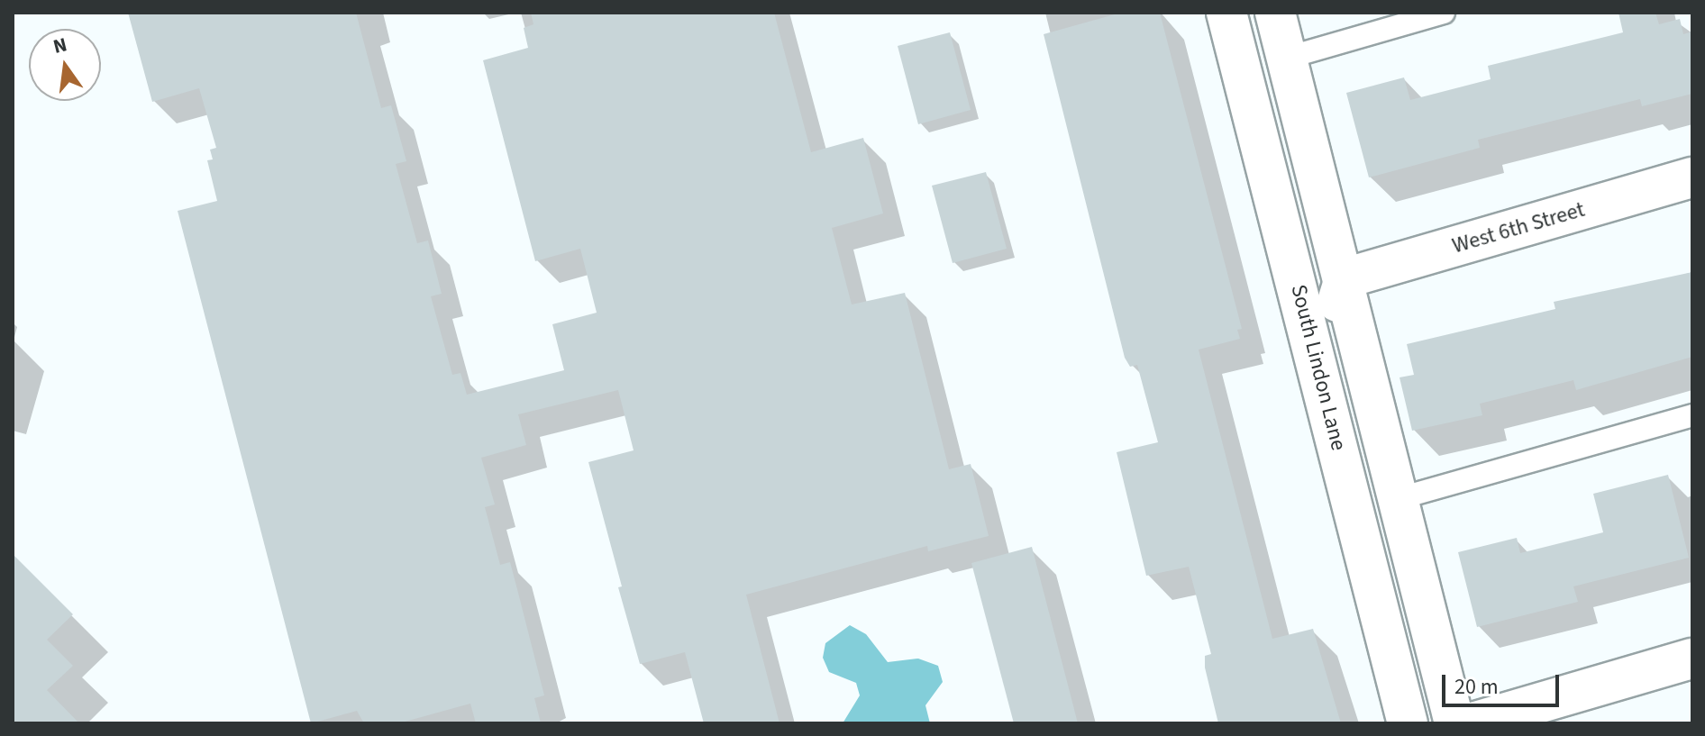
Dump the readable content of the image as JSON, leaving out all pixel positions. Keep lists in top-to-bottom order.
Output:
{
  "streets": {
    "street": ["West 6th Street", "South Lindon Lane"]
  },
  "crossings": [
    ["West 6th Street", "South Lindon Lane"]
  ],
  "scale_bar": "20 m",
  "north": "top"
}
